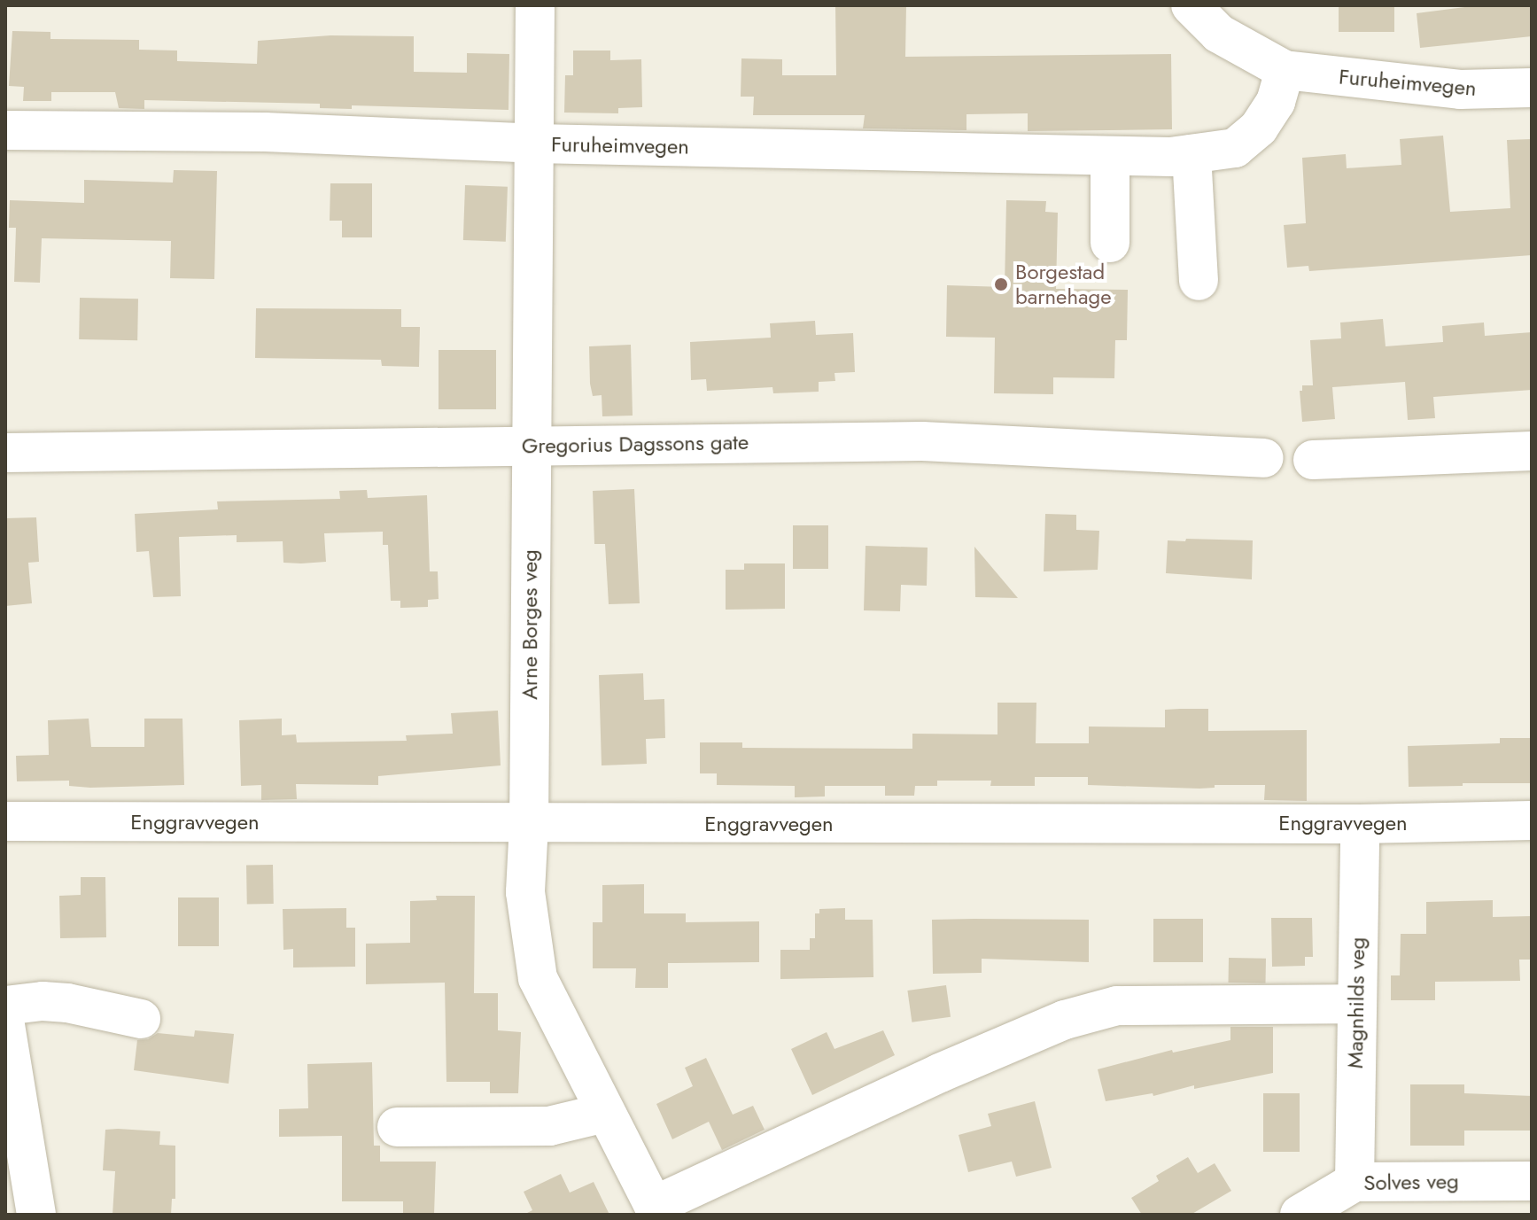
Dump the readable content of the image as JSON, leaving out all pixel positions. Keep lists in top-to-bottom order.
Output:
{
  "streets": {
    "street": [
      "Furuheimvegen",
      "Gregorius Dagssons gate",
      "Arne Borges veg",
      "Enggravvegen",
      "Magnhilds veg",
      "Solves veg"
    ]
  },
  "crossings": [
    ["Furuheimvegen", "Arne Borges veg"],
    ["Gregorius Dagssons gate", "Arne Borges veg"],
    ["Arne Borges veg", "Enggravvegen"],
    ["Enggravvegen", "Magnhilds veg"],
    ["Magnhilds veg", "Solves veg"]
  ],
  "places": ["Borgestad barnehage"]
}
